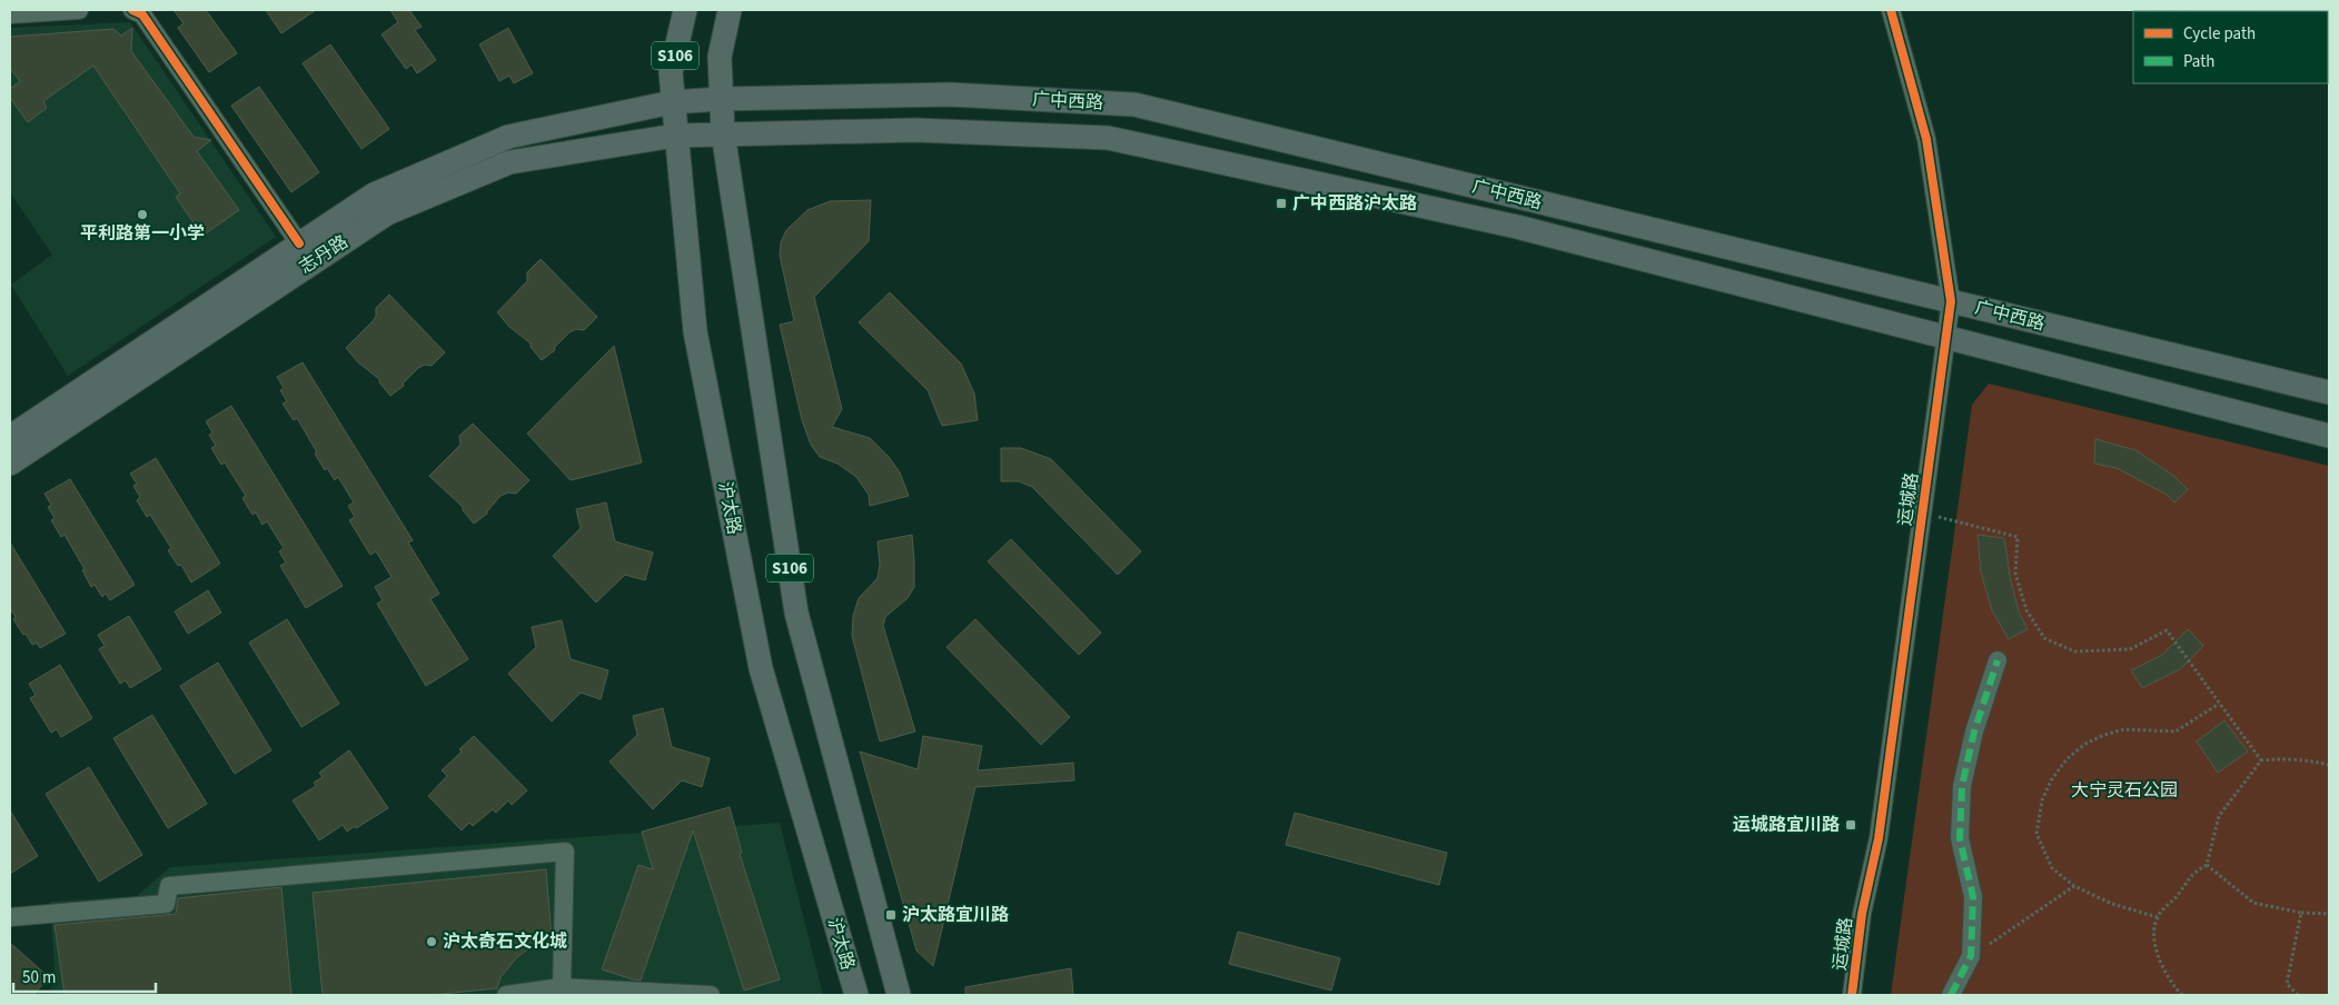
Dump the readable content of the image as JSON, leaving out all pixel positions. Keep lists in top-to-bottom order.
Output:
{
  "streets": {
    "main road": [
      "S106",
      "广中西路",
      "志丹路",
      "沪太路"
    ],
    "street": ["运城路"]
  },
  "crossings": [
    ["S106", "广中西路"],
    ["广中西路", "志丹路"],
    ["广中西路", "运城路"],
    ["广中西路", "沪太路"],
    ["志丹路", "沪太路"]
  ],
  "parks": ["大宁灵石公园"],
  "places": {
    "transit": ["广中西路沪太路", "运城路宜川路", "沪太路宜川路"],
    "other": ["平利路第一小学", "沪太奇石文化城"]
  },
  "legend": ["Cycle path", "Path"],
  "scale_bar": "50 m"
}
